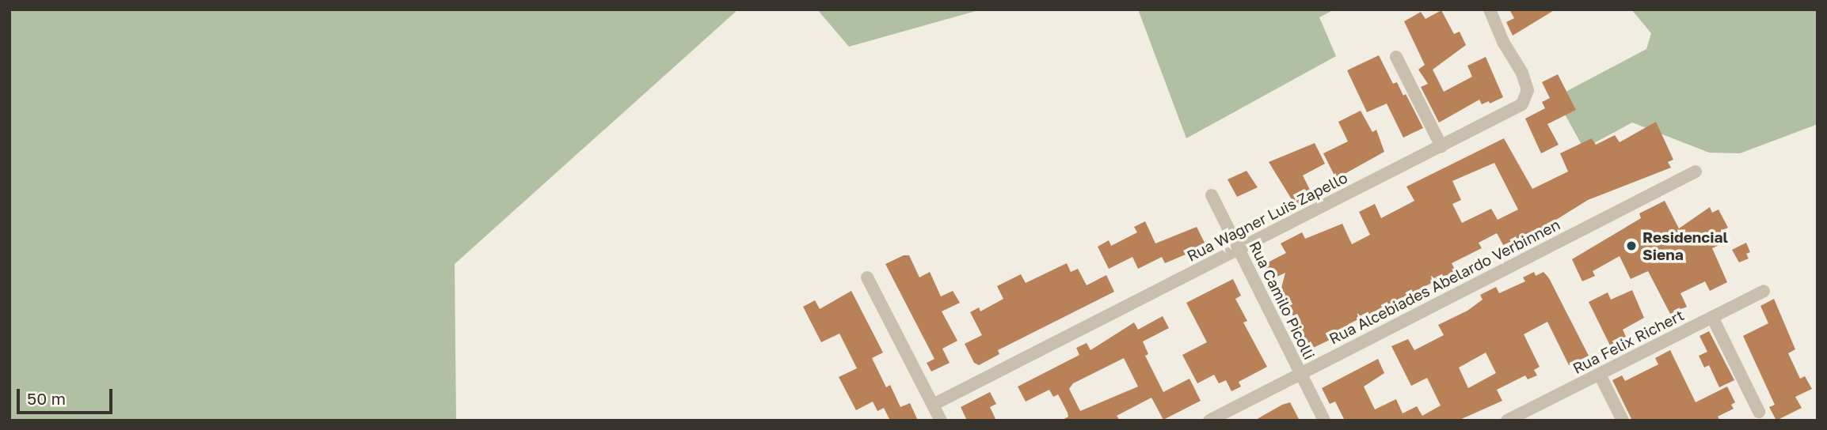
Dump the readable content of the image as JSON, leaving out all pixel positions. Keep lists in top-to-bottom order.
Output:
{
  "streets": {
    "street": [
      "Rua Wagner Luis Zapello",
      "Rua Alcebiades Abelardo Verbinnen",
      "Rua Camilo Picolli",
      "Rua Felix Richert"
    ]
  },
  "crossings": [
    ["Rua Wagner Luis Zapello", "Rua Camilo Picolli"],
    ["Rua Alcebiades Abelardo Verbinnen", "Rua Camilo Picolli"]
  ],
  "places": ["Residencial Siena"],
  "scale_bar": "50 m"
}
